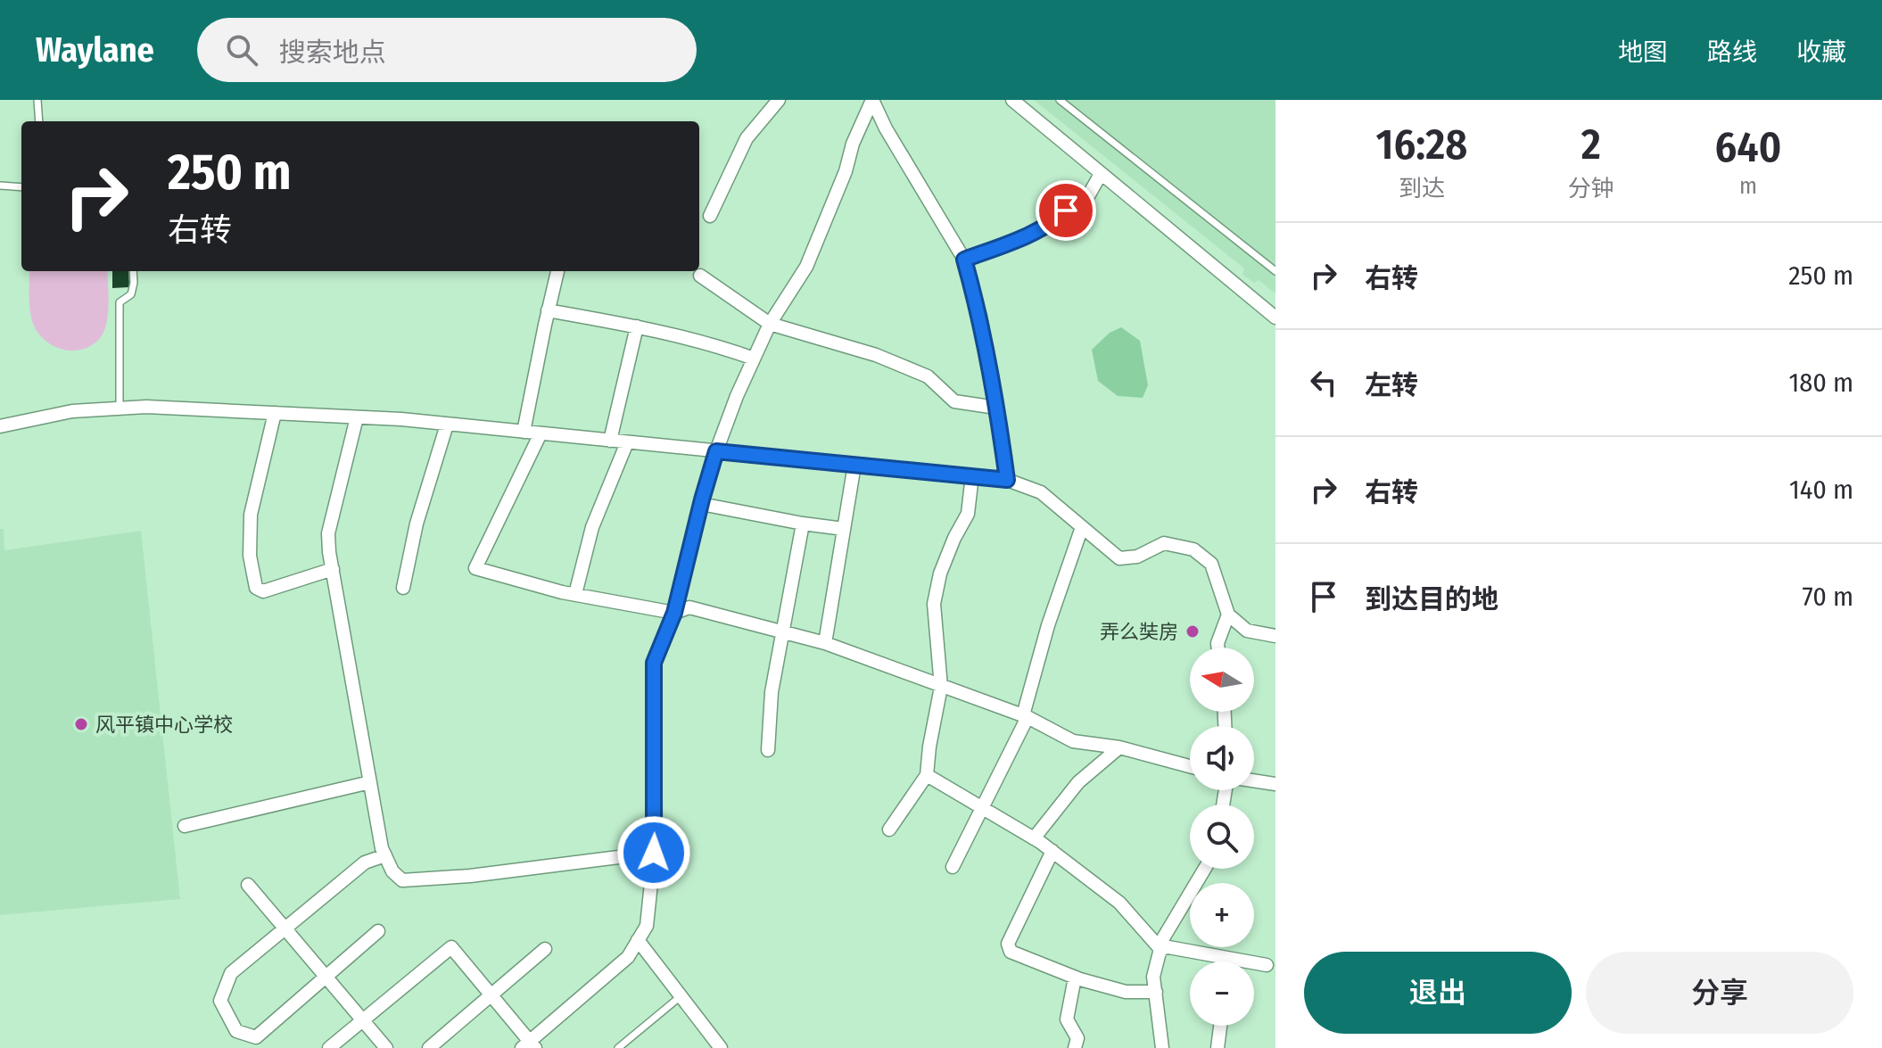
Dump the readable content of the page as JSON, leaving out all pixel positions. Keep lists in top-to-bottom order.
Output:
{
  "places": ["弄么奘房", "风平镇中心学校"],
  "north": "left",
  "page": {
    "header": "Waylane",
    "search": "搜索地点",
    "nav": ["地图", "路线", "收藏"],
    "eta": [
      "16:28",
      "到达",
      "2",
      "分钟",
      "640",
      "m"
    ],
    "turn": ["250 m", "右转"],
    "list": [
      {
        "name": "右转",
        "value": "250 m"
      },
      {
        "name": "左转",
        "value": "180 m"
      },
      {
        "name": "右转",
        "value": "140 m"
      },
      {
        "name": "到达目的地",
        "value": "70 m"
      }
    ],
    "map_buttons": ["+", "−"],
    "buttons": ["退出", "分享"]
  }
}
